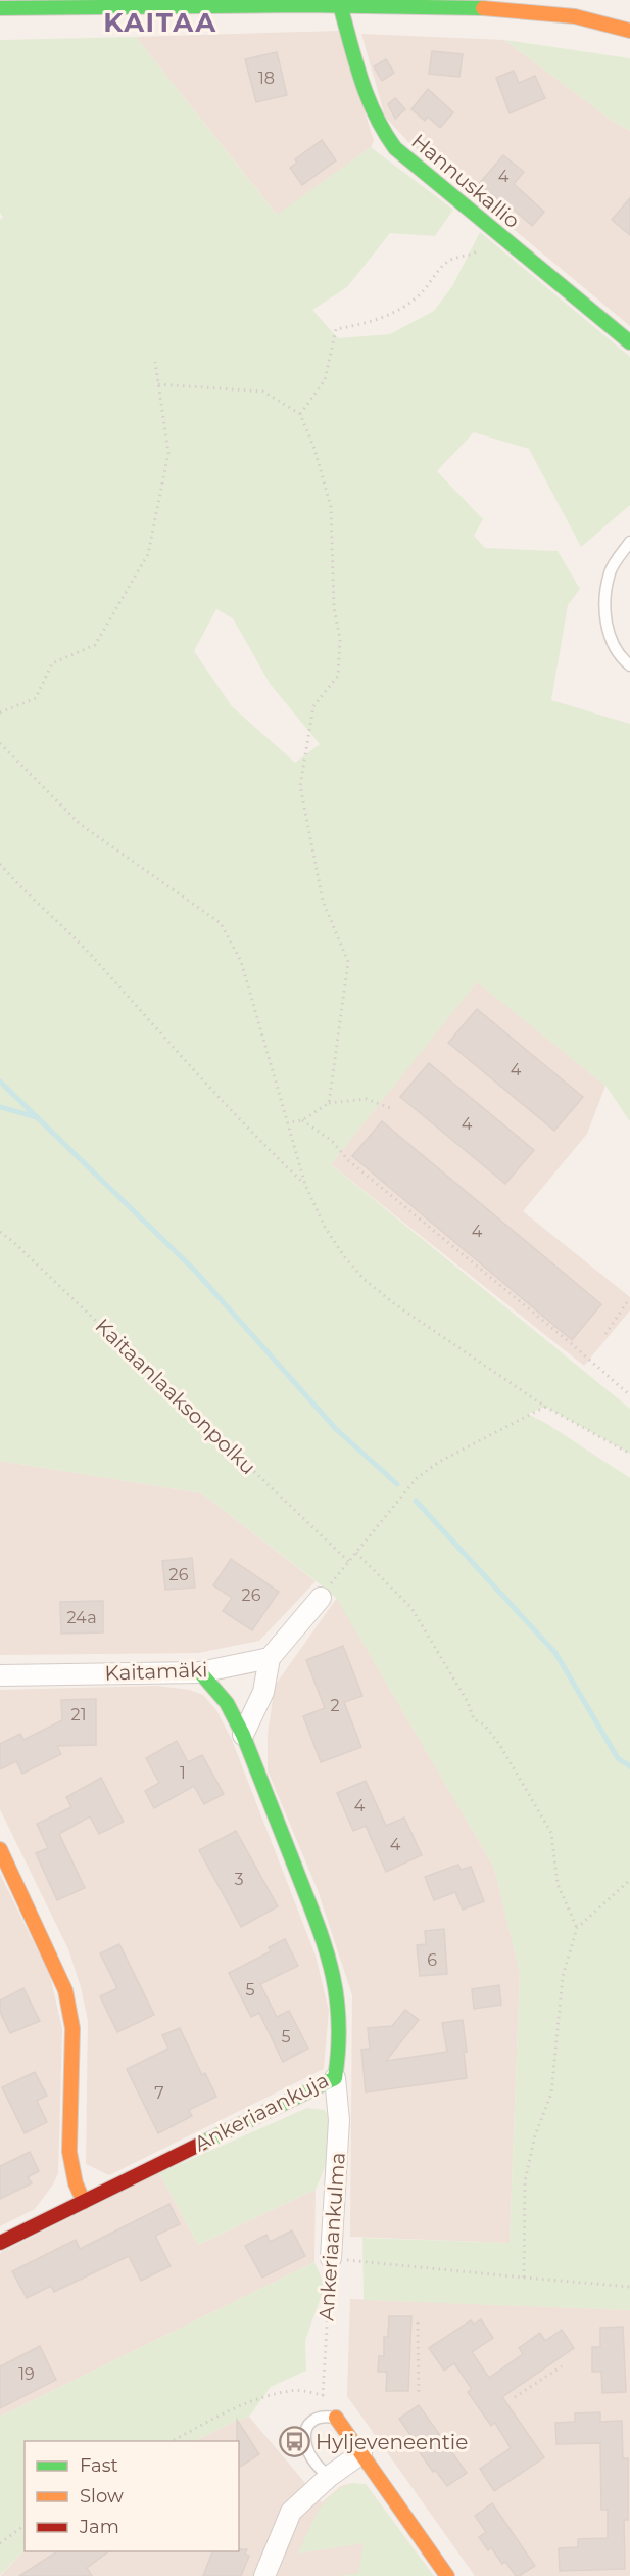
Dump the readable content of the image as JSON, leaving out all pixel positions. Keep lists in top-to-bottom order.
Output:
{
  "streets": {
    "street": [
      "Hannuskallio",
      "Kaitamäki",
      "Ankeriaankuja",
      "Ankeriaankulma"
    ],
    "path": ["Kaitaanlaaksonpolku"]
  },
  "crossings": [
    ["Kaitamäki", "Ankeriaankuja"],
    ["Ankeriaankuja", "Ankeriaankulma"]
  ],
  "districts": ["KAITAA"],
  "places": {
    "bus stop": ["Hyljeveneentie"]
  },
  "house_numbers": [
    "18",
    "4",
    "4",
    "4",
    "4",
    "26",
    "26",
    "24a",
    "2",
    "21",
    "1",
    "4",
    "4",
    "3",
    "6",
    "5",
    "5",
    "7",
    "19"
  ],
  "legend": ["Fast", "Slow", "Jam"]
}
